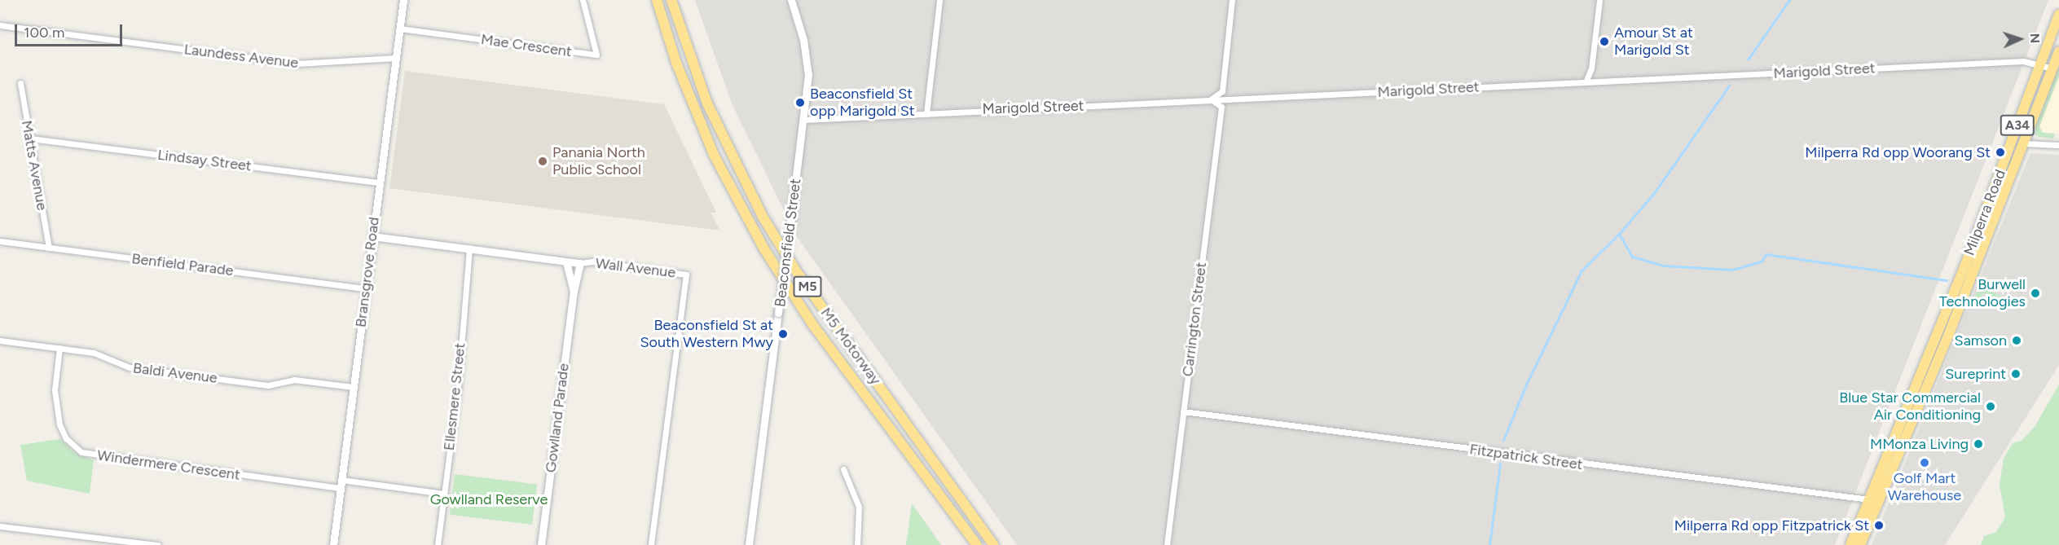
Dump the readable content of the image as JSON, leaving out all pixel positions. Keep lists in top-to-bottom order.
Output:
{
  "streets": {
    "highway": [
      "A34",
      "Milperra Road",
      "M5",
      "M5 Motorway"
    ],
    "main road": [
      "Beaconsfield Street",
      "Wall Avenue",
      "Bransgrove Road",
      "Gowlland Parade"
    ],
    "street": [
      "Mae Crescent",
      "Laundess Avenue",
      "Marigold Street",
      "Lindsay Street",
      "Matts Avenue",
      "Benfield Parade",
      "Carrington Street",
      "Baldi Avenue",
      "Ellesmere Street",
      "Fitzpatrick Street",
      "Windermere Crescent"
    ]
  },
  "crossings": [
    ["Mae Crescent", "Bransgrove Road"],
    ["Laundess Avenue", "Bransgrove Road"],
    ["Marigold Street", "Milperra Road"],
    ["Marigold Street", "Beaconsfield Street"],
    ["Marigold Street", "Carrington Street"],
    ["Lindsay Street", "Matts Avenue"],
    ["Lindsay Street", "Bransgrove Road"],
    ["Matts Avenue", "Benfield Parade"],
    ["Milperra Road", "Fitzpatrick Street"],
    ["Benfield Parade", "Bransgrove Road"],
    ["Wall Avenue", "Bransgrove Road"],
    ["Wall Avenue", "Ellesmere Street"],
    ["Wall Avenue", "Gowlland Parade"],
    ["Bransgrove Road", "Baldi Avenue"],
    ["Bransgrove Road", "Windermere Crescent"],
    ["Carrington Street", "Fitzpatrick Street"],
    ["Baldi Avenue", "Windermere Crescent"],
    ["Ellesmere Street", "Windermere Crescent"]
  ],
  "parks": ["Gowlland Reserve"],
  "places": [
    "Amour St at Marigold St",
    "Beaconsfield St opp Marigold St",
    "Milperra Rd opp Woorang St",
    "Panania North Public School",
    "Burwell Technologies",
    "Beaconsfield St at South Western Mwy",
    "Samson",
    "Sureprint",
    "Blue Star Commercial Air Conditioning",
    "MMonza Living",
    "Golf Mart Warehouse",
    "Milperra Rd opp Fitzpatrick St"
  ],
  "scale_bar": "100 m",
  "north": "right"
}
